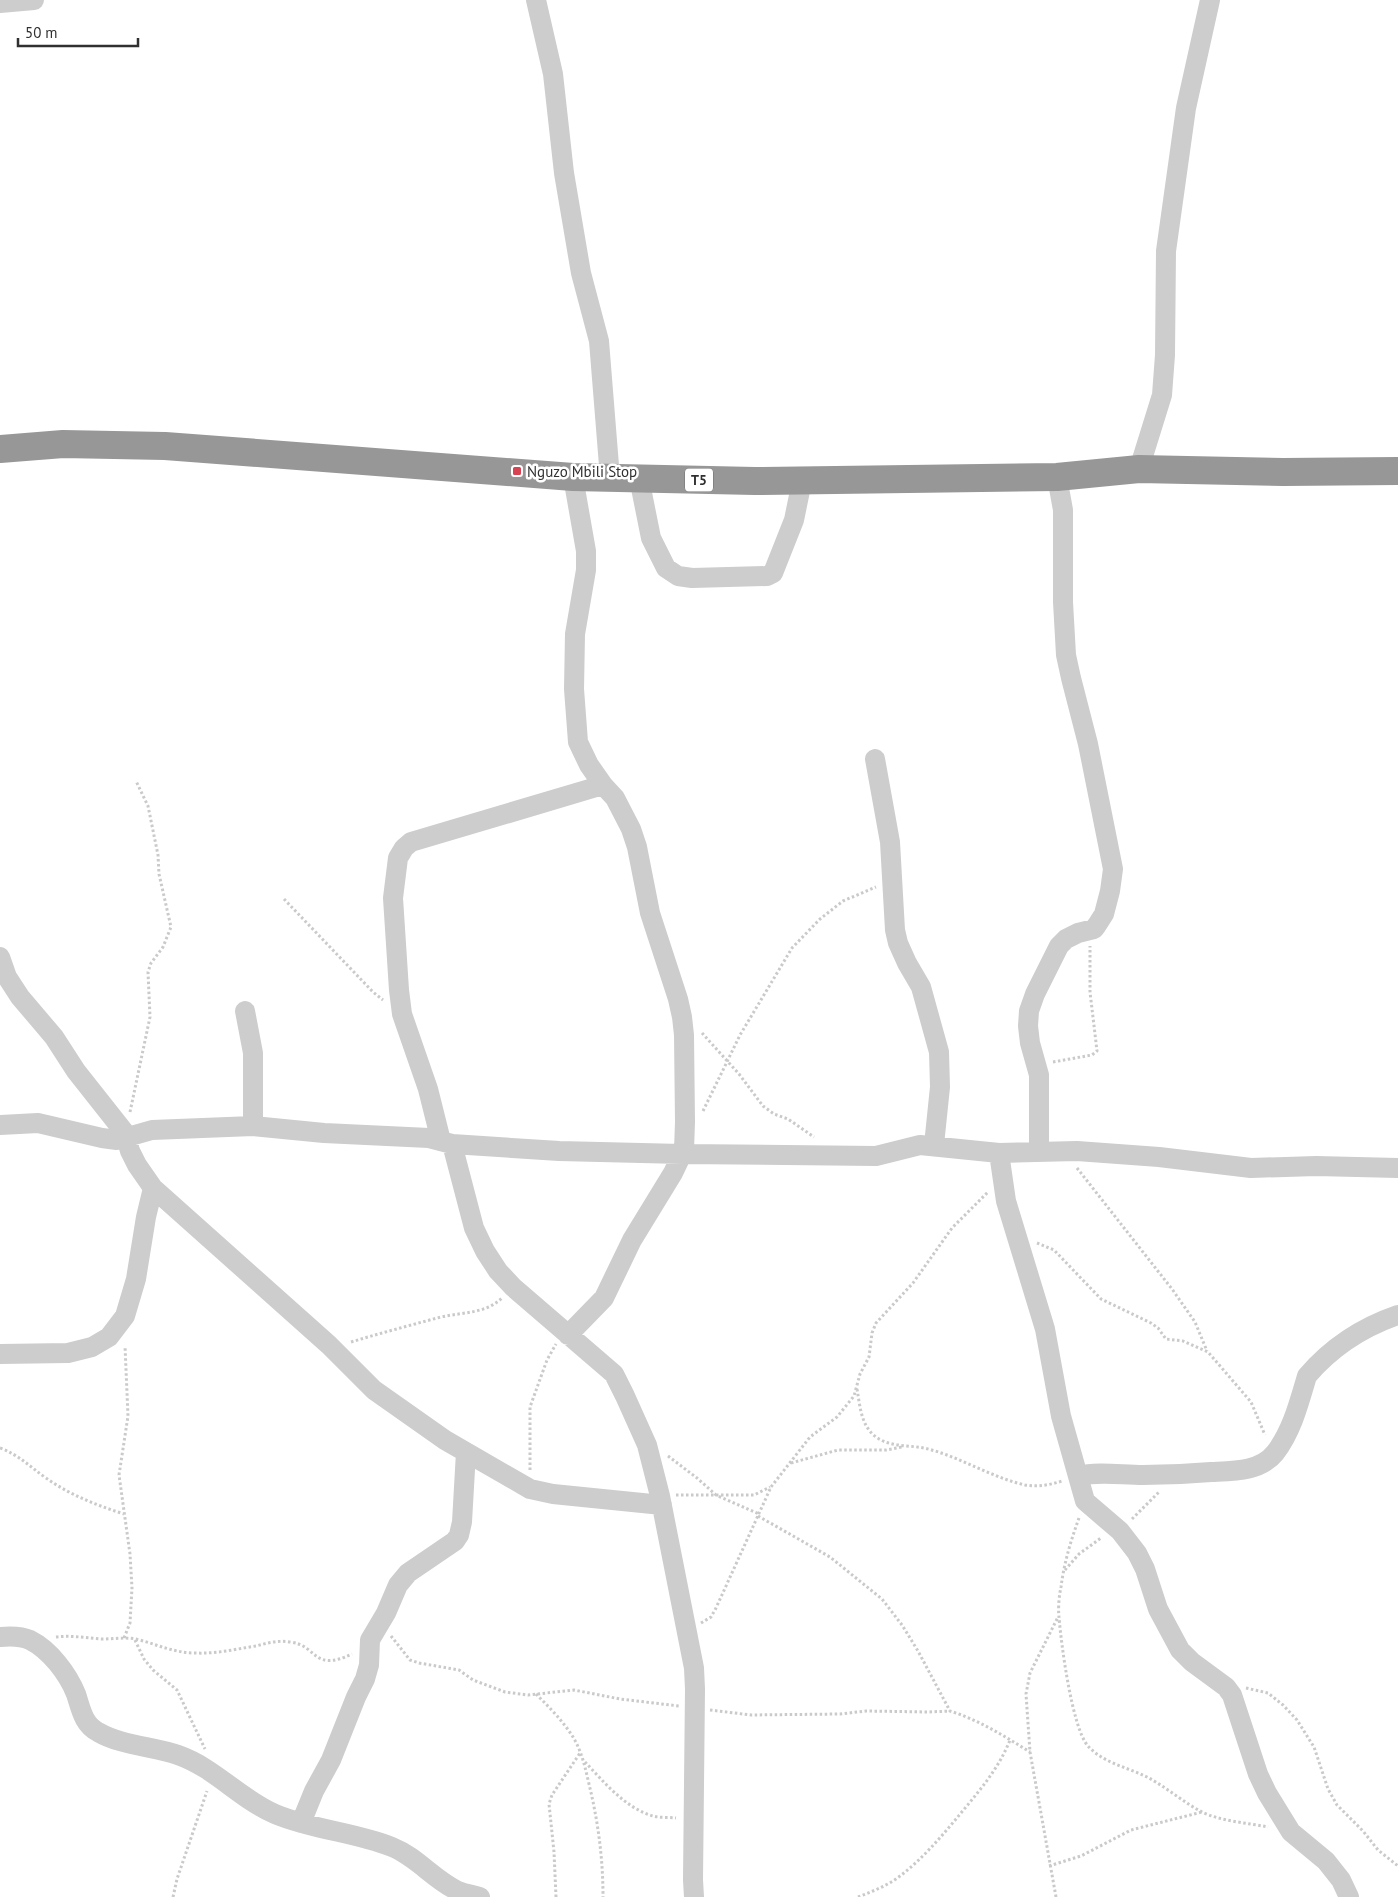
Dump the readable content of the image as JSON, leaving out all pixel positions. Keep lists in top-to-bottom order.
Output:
{
  "streets": {
    "highway": ["T5"]
  },
  "places": {
    "transit": ["Nguzo Mbili Stop"]
  },
  "scale_bar": "50 m"
}
